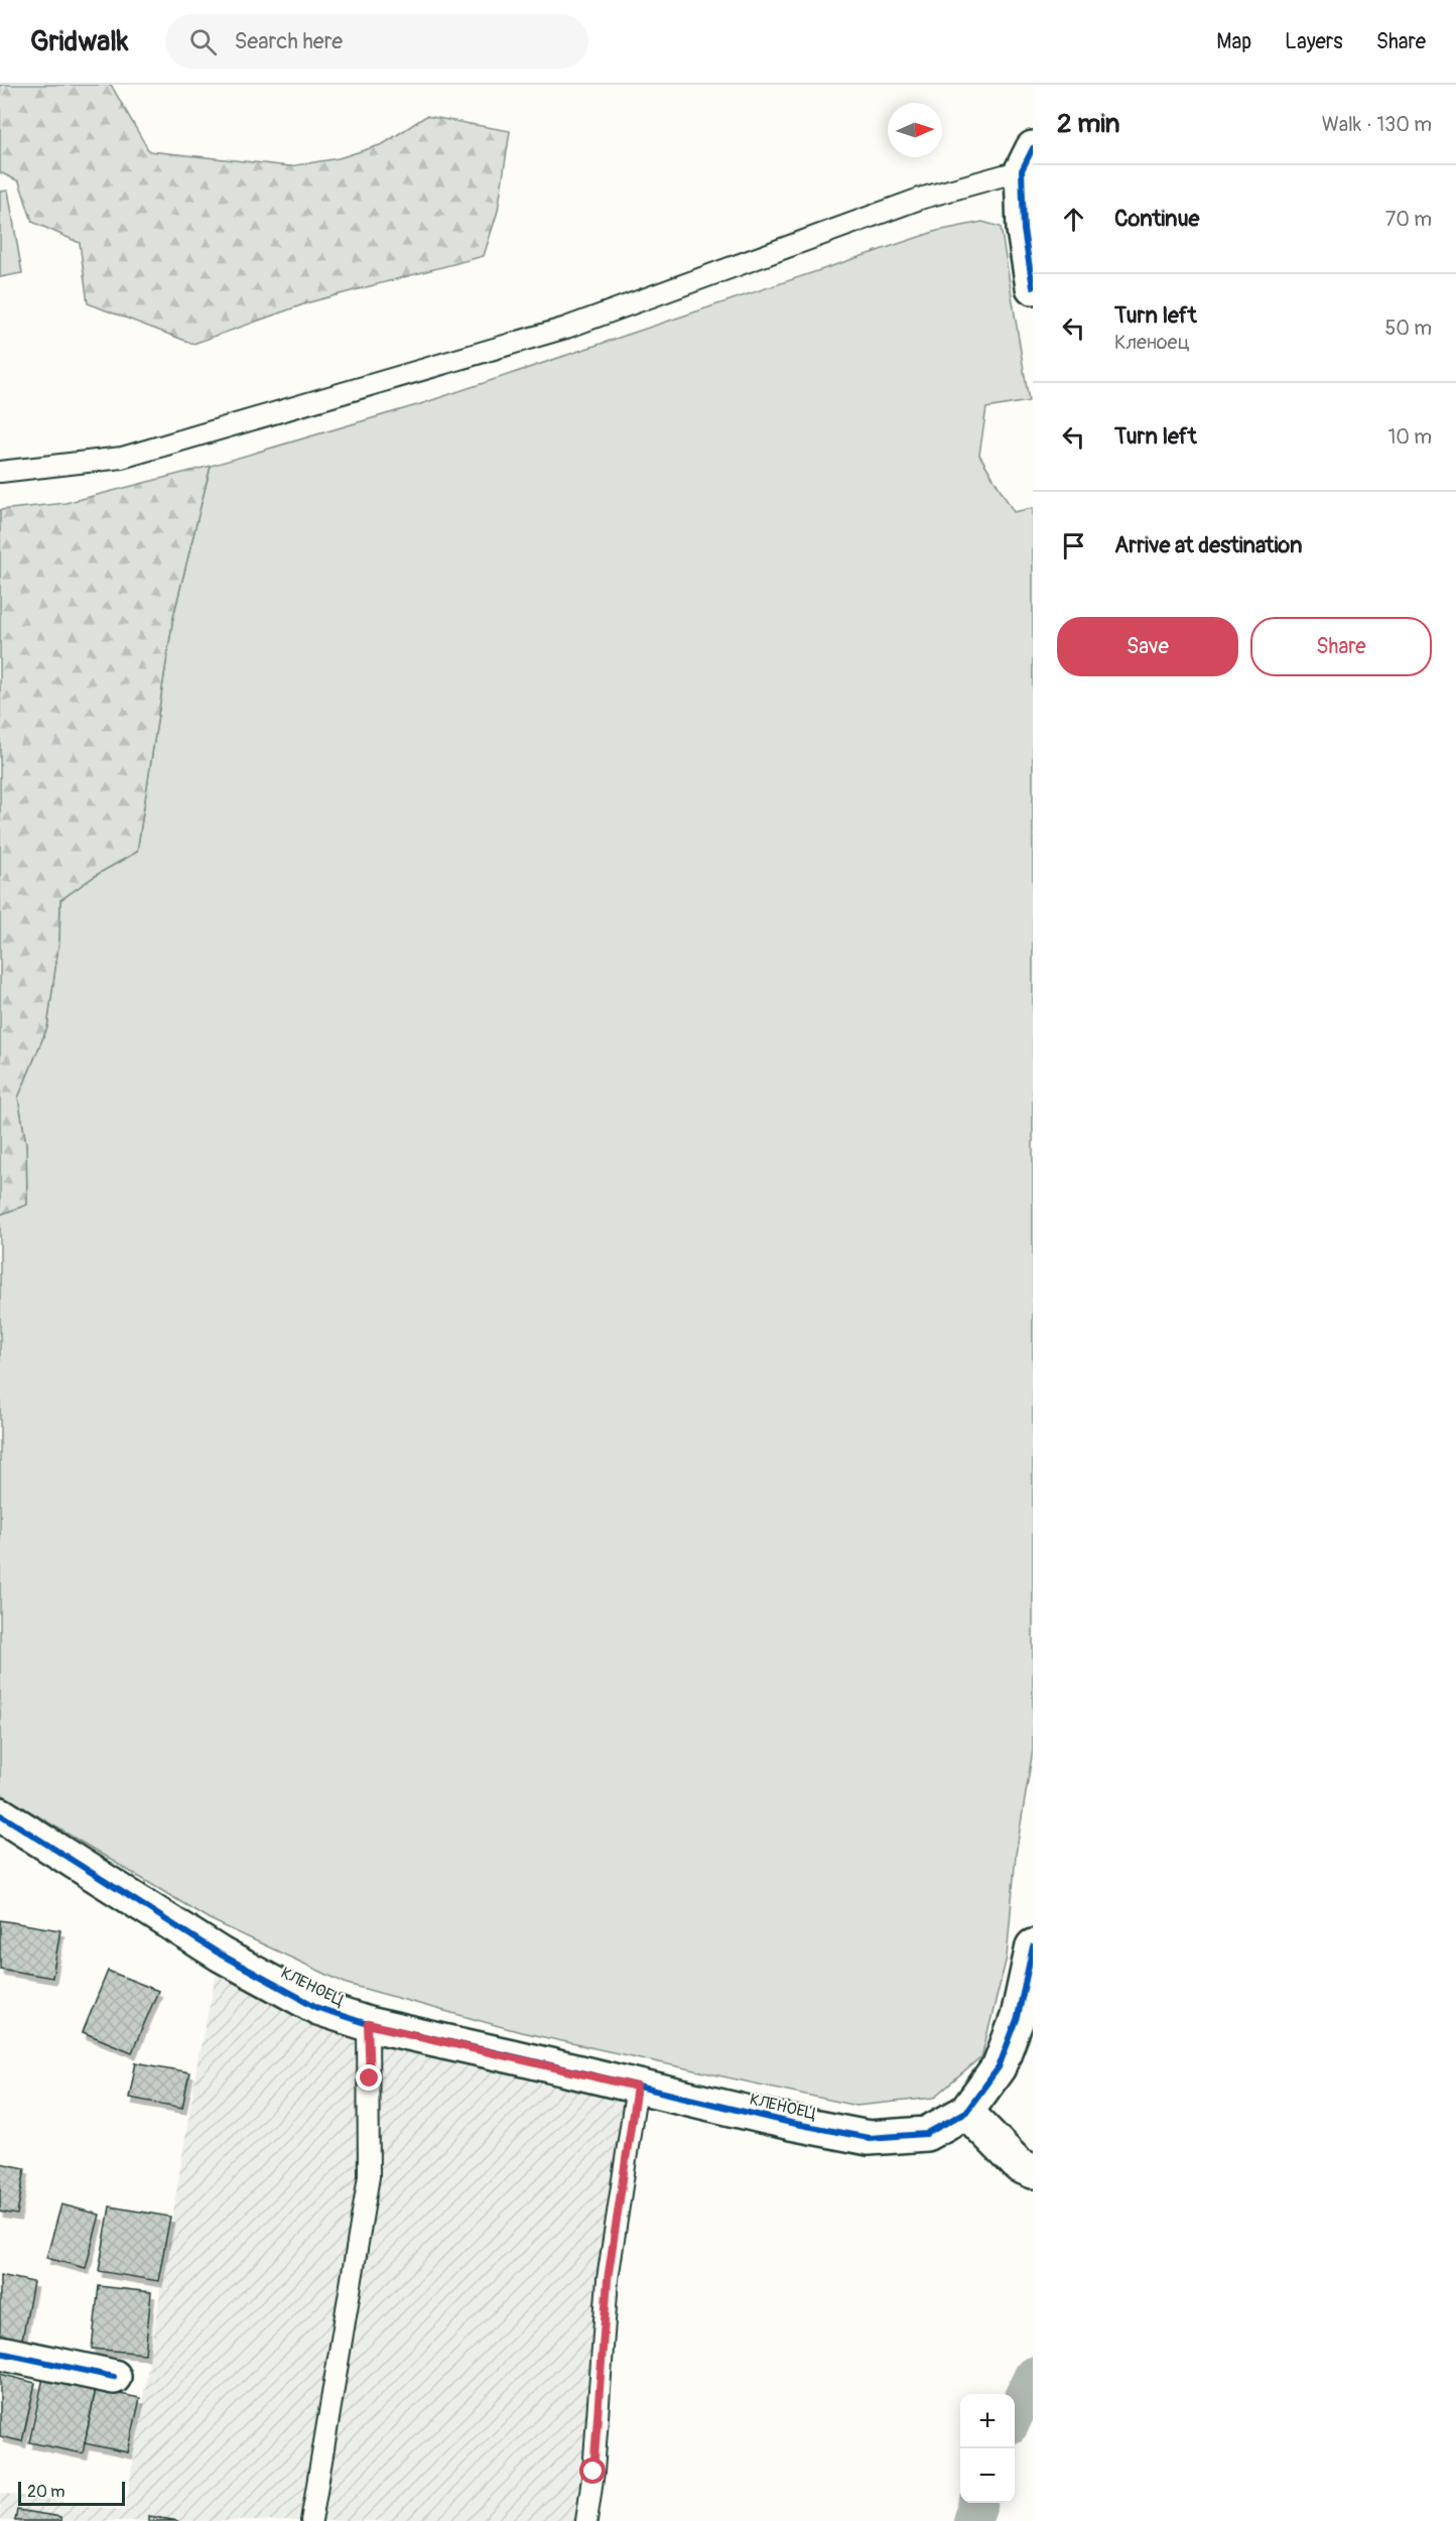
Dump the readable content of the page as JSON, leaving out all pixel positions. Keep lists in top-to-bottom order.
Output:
{
  "streets": {
    "street": ["КЛЕНОЕЦ"]
  },
  "scale_bar": "20 m",
  "north": "right",
  "page": {
    "header": "Gridwalk",
    "search": "Search here",
    "nav": ["Map", "Layers", "Share"],
    "heading": ["2 min", "Walk · 130 m"],
    "list": [
      ["Continue", "70 m"],
      ["Turn left", "Кленоец", "50 m"],
      ["Turn left", "10 m"],
      "Arrive at destination"
    ],
    "buttons": ["Save", "Share"],
    "map_buttons": ["+", "−"],
    "scale": "20 m"
  }
}
